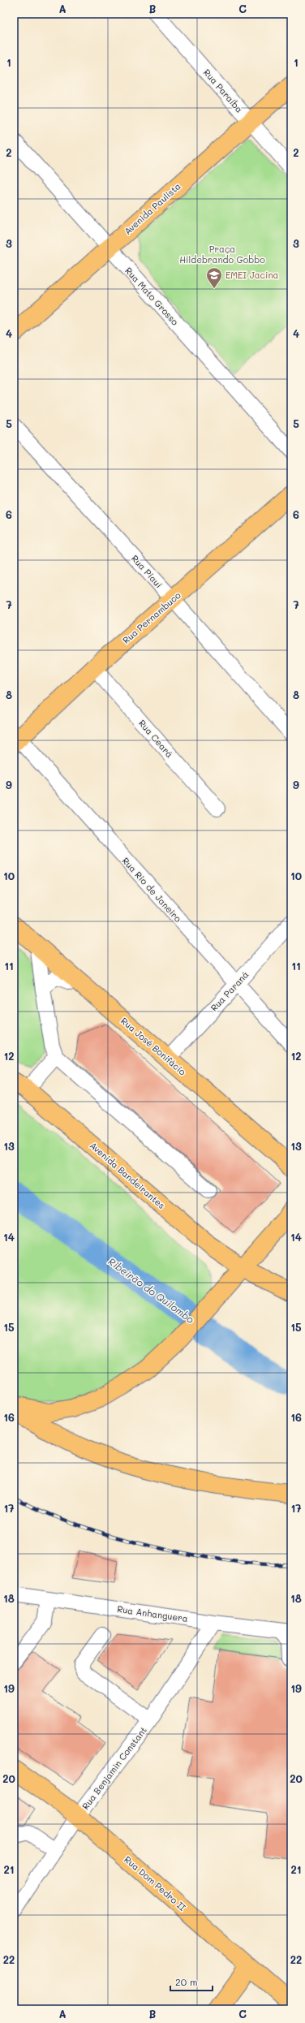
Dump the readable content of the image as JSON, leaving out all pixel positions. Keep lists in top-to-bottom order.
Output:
{
  "streets": {
    "main road": [
      "Avenida Paulista",
      "Rua Pernambuco",
      "Rua José Bonifácio",
      "Avenida Bandeirantes",
      "Rua Dom Pedro II"
    ],
    "street": [
      "Rua Paraíba",
      "Rua Mato Grosso",
      "Rua Piauí",
      "Rua Ceará",
      "Rua Rio de Janeiro",
      "Rua Paraná",
      "Rua Anhanguera",
      "Rua Benjamin Constant"
    ]
  },
  "crossings": [
    ["Rua Paraíba", "Avenida Paulista"],
    ["Avenida Paulista", "Rua Mato Grosso"],
    ["Rua Piauí", "Rua Pernambuco"],
    ["Rua Pernambuco", "Rua Ceará"],
    ["Rua Pernambuco", "Rua Rio de Janeiro"],
    ["Rua Rio de Janeiro", "Rua Paraná"],
    ["Rua Paraná", "Rua José Bonifácio"],
    ["Rua Anhanguera", "Rua Benjamin Constant"],
    ["Rua Benjamin Constant", "Rua Dom Pedro II"]
  ],
  "water": ["Ribeirão do Quilombo"],
  "parks": ["Praça Hildebrando Gobbo"],
  "places": {
    "school or university": ["EMEI Jacina"]
  },
  "scale_bar": "20 m",
  "grid": {
    "columns": ["A", "B", "C"],
    "rows": [
      "1",
      "2",
      "3",
      "4",
      "5",
      "6",
      "7",
      "8",
      "9",
      "10",
      "11",
      "12",
      "13",
      "14",
      "15",
      "16",
      "17",
      "18",
      "19",
      "20",
      "21",
      "22"
    ]
  }
}
